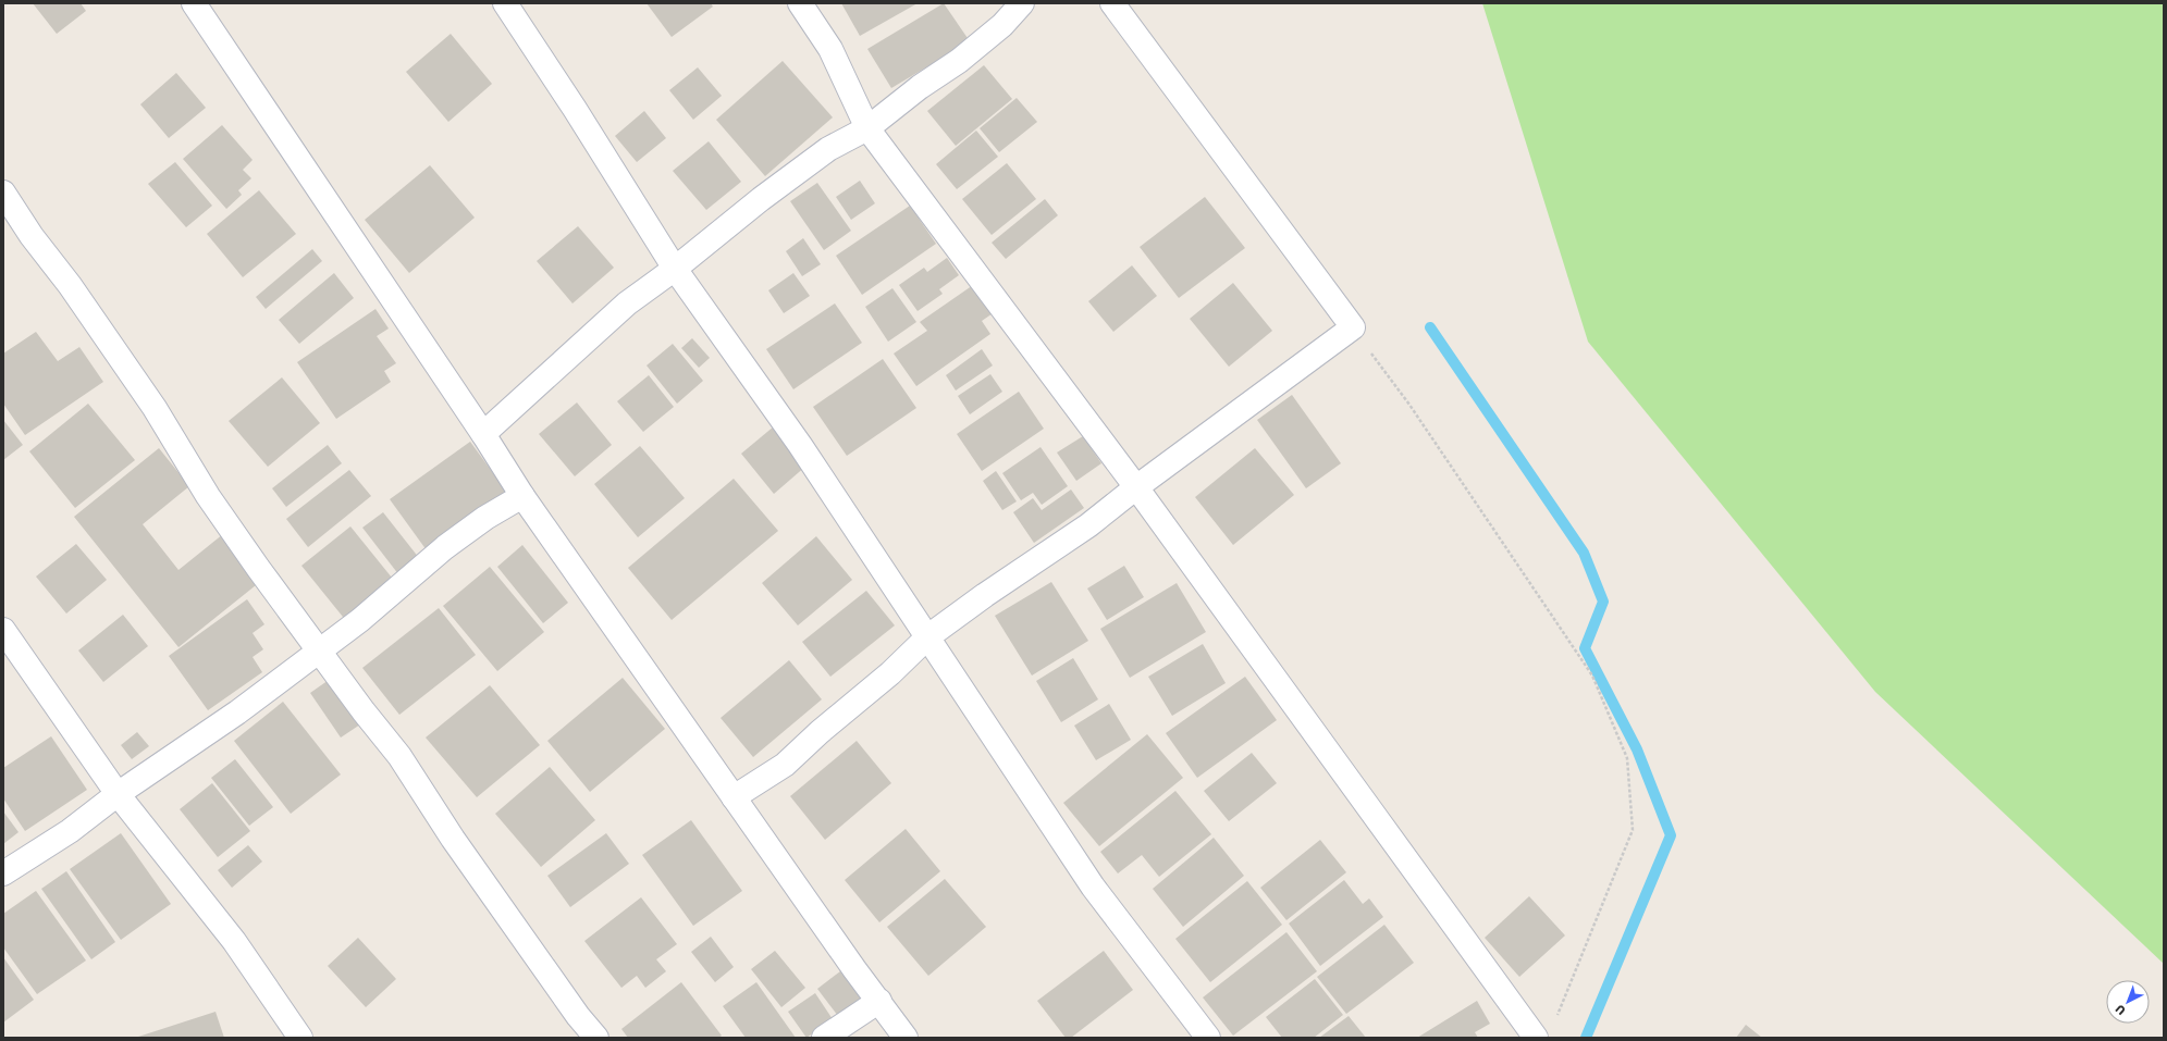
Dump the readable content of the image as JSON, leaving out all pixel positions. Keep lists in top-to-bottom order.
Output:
{
  "north": "bottom left"
}
